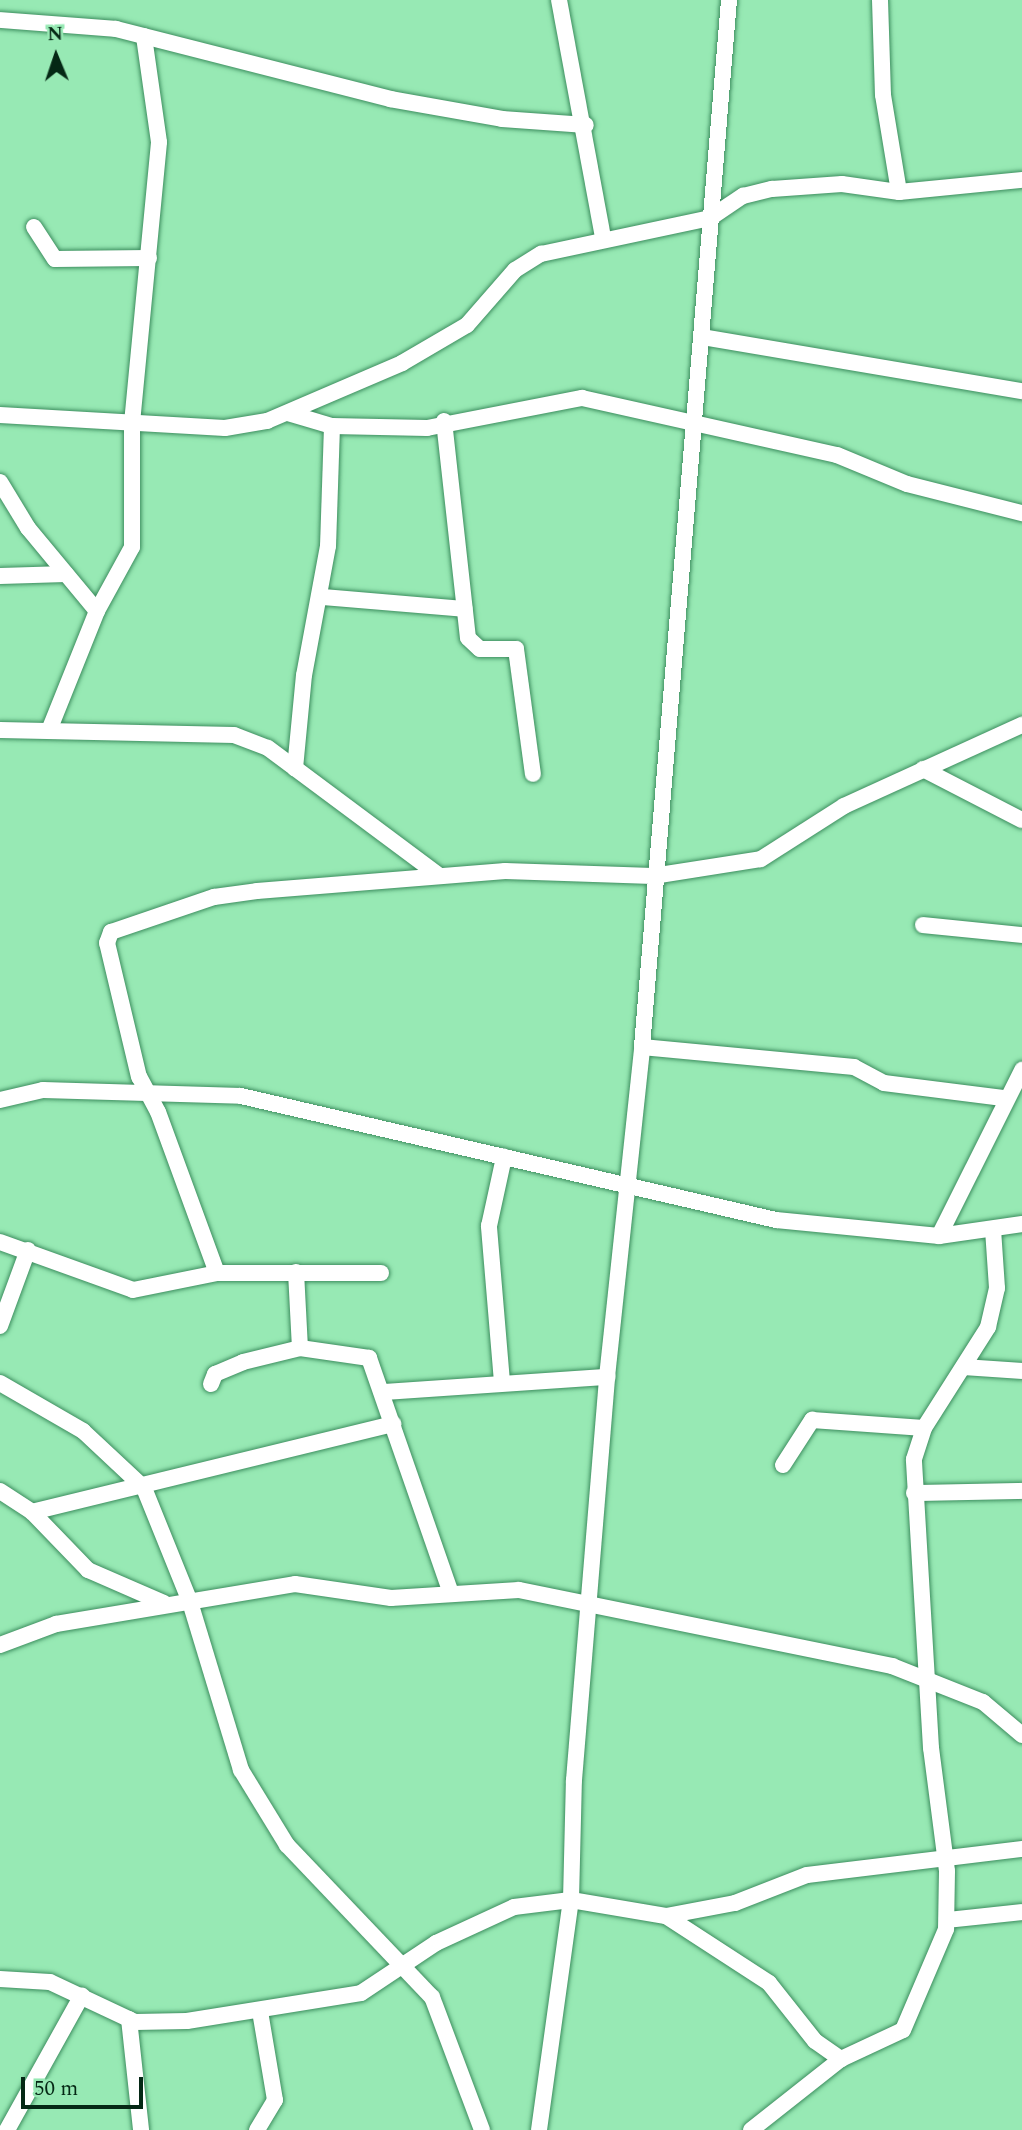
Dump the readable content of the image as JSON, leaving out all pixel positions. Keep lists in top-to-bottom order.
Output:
{
  "scale_bar": "50 m",
  "north": "top"
}
